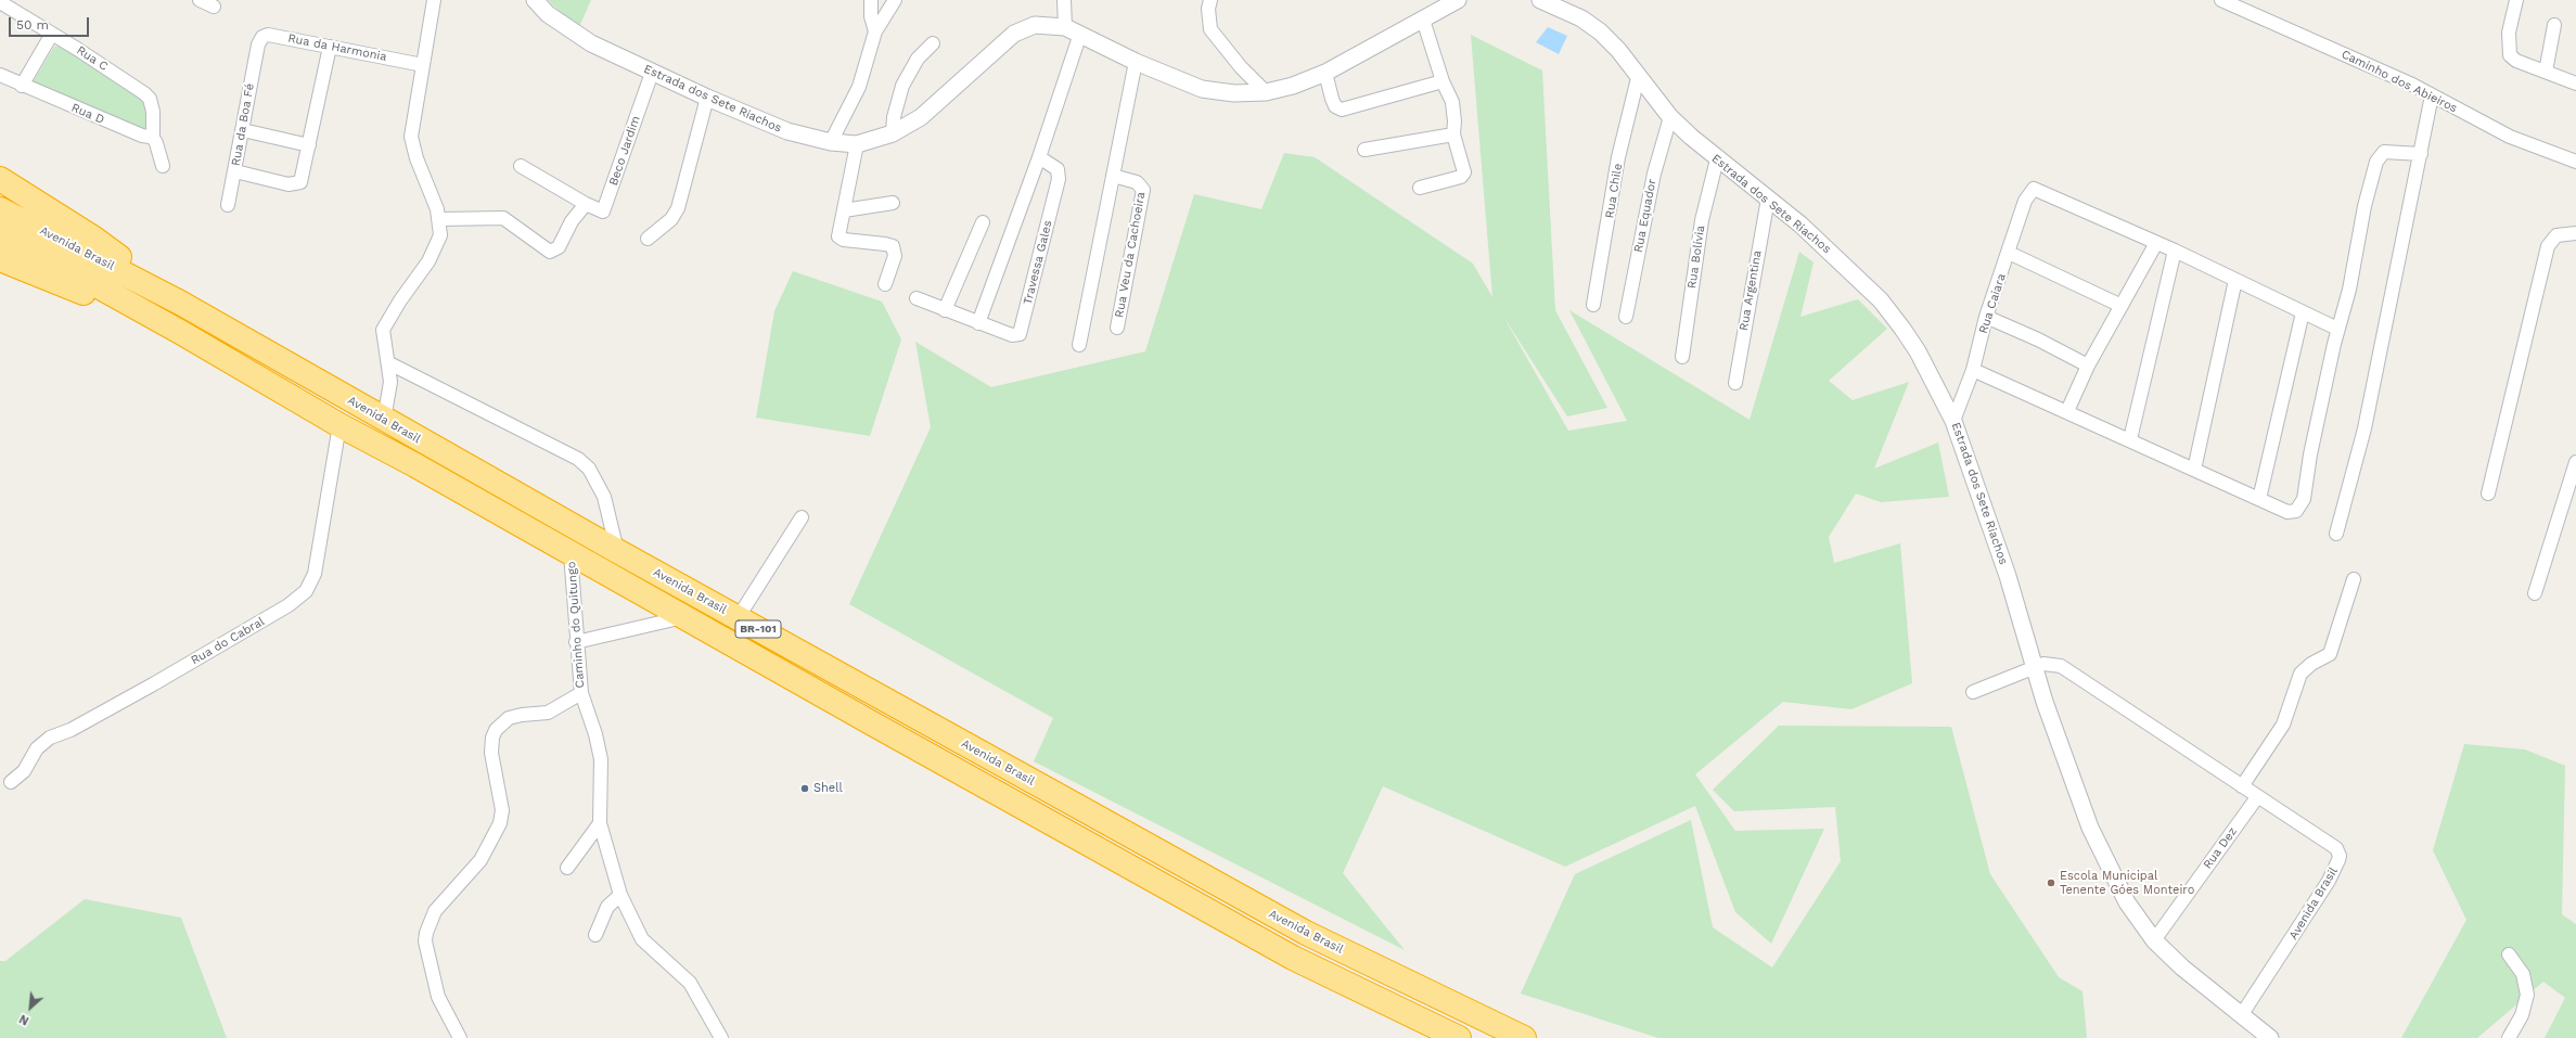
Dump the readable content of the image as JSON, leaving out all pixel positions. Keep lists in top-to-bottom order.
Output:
{
  "streets": {
    "highway": ["Avenida Brasil", "BR-101"],
    "street": [
      "Rua da Harmonia",
      "Rua C",
      "Caminho dos Abieiros",
      "Estrada dos Sete Riachos",
      "Rua D",
      "Rua da Boa Fé",
      "Beco Jardim",
      "Rua Chile",
      "Rua Equador",
      "Rua Veu da Cachoeira",
      "Rua Bolívia",
      "Travessa Gales",
      "Rua Argentina",
      "Rua Caiara",
      "Caminho do Quitungo",
      "Rua do Cabral",
      "Rua Dez"
    ]
  },
  "crossings": [
    ["Rua da Harmonia", "Rua da Boa Fé"],
    ["Rua C", "Rua D"],
    ["Estrada dos Sete Riachos", "Beco Jardim"],
    ["Estrada dos Sete Riachos", "Rua Chile"],
    ["Estrada dos Sete Riachos", "Rua Equador"],
    ["Estrada dos Sete Riachos", "Avenida Brasil"],
    ["Estrada dos Sete Riachos", "Rua Bolívia"],
    ["Estrada dos Sete Riachos", "Rua Argentina"],
    ["Estrada dos Sete Riachos", "Rua Caiara"],
    ["Estrada dos Sete Riachos", "Rua Dez"],
    ["Avenida Brasil", "Caminho do Quitungo"],
    ["Avenida Brasil", "Rua do Cabral"],
    ["Avenida Brasil", "Rua Dez"]
  ],
  "places": ["Shell", "Escola Municipal Tenente Góes Monteiro"],
  "scale_bar": "50 m",
  "north": "bottom left"
}
